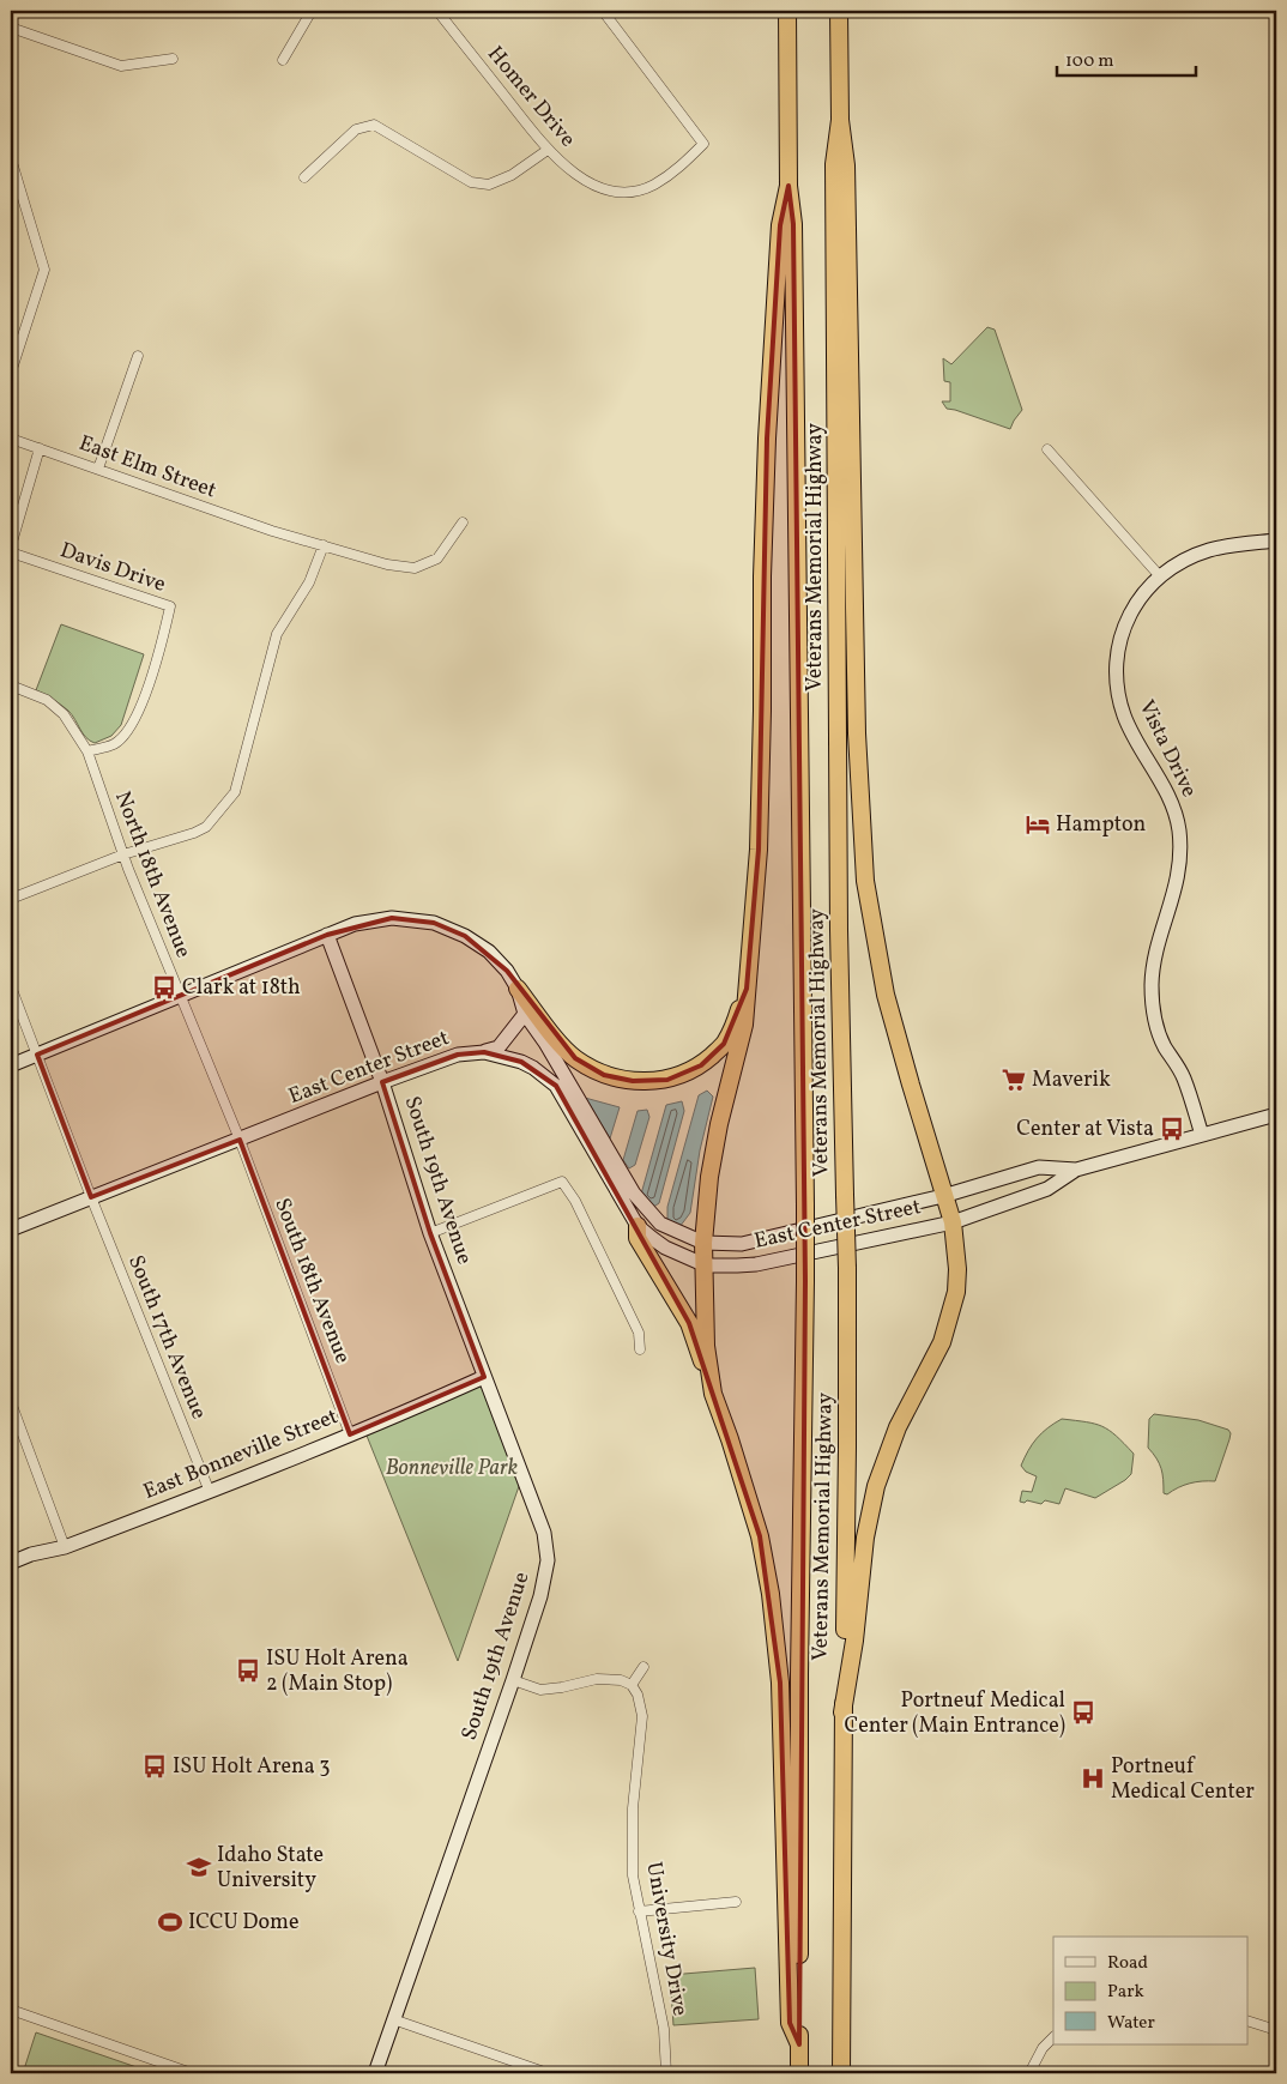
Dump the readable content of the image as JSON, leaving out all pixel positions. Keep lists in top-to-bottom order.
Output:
{
  "streets": {
    "highway": ["Veterans Memorial Highway"],
    "main road": [
      "Vista Drive",
      "East Center Street",
      "South 19th Avenue",
      "East Bonneville Street"
    ],
    "street": [
      "Homer Drive",
      "East Elm Street",
      "Davis Drive",
      "North 18th Avenue",
      "South 18th Avenue",
      "South 17th Avenue",
      "University Drive"
    ]
  },
  "crossings": [
    ["Davis Drive", "North 18th Avenue"],
    ["Vista Drive", "East Center Street"],
    ["North 18th Avenue", "East Center Street"],
    ["North 18th Avenue", "South 18th Avenue"],
    ["East Center Street", "South 19th Avenue"],
    ["East Center Street", "South 18th Avenue"],
    ["East Center Street", "South 17th Avenue"],
    ["South 19th Avenue", "East Bonneville Street"],
    ["South 18th Avenue", "East Bonneville Street"],
    ["South 17th Avenue", "East Bonneville Street"]
  ],
  "parks": ["Bonneville Park"],
  "places": {
    "hotel": ["Hampton"],
    "bus stop": [
      "Clark at 18th",
      "Center at Vista",
      "ISU Holt Arena 2 (Main Stop)",
      "Portneuf Medical Center (Main Entrance)",
      "ISU Holt Arena 3"
    ],
    "supermarket": ["Maverik"],
    "hospital": ["Portneuf Medical Center"],
    "school or university": ["Idaho State University"],
    "sports": ["ICCU Dome"]
  },
  "legend": ["Road", "Park", "Water"],
  "scale_bar": "100 m"
}
